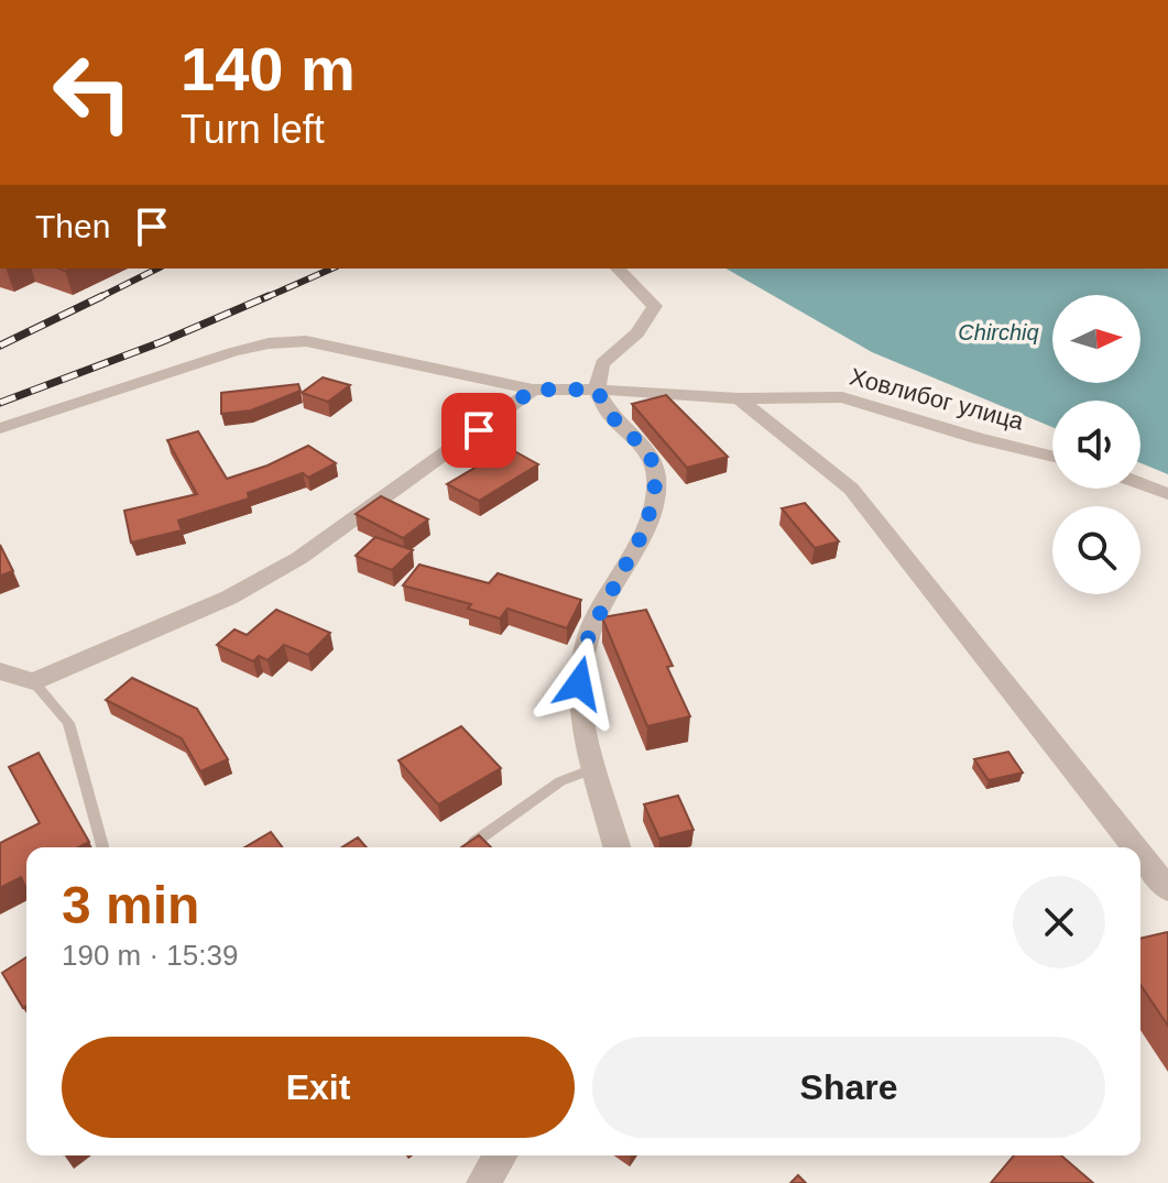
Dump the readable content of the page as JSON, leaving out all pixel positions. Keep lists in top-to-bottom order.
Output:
{
  "streets": {
    "street": ["Ховлибог улица"]
  },
  "water": ["Chirchiq"],
  "north": "right",
  "page": {
    "turn": ["140 m", "Turn left"],
    "then": "Then",
    "heading": ["3 min", "190 m · 15:39"],
    "buttons": ["Exit", "Share"]
  }
}
